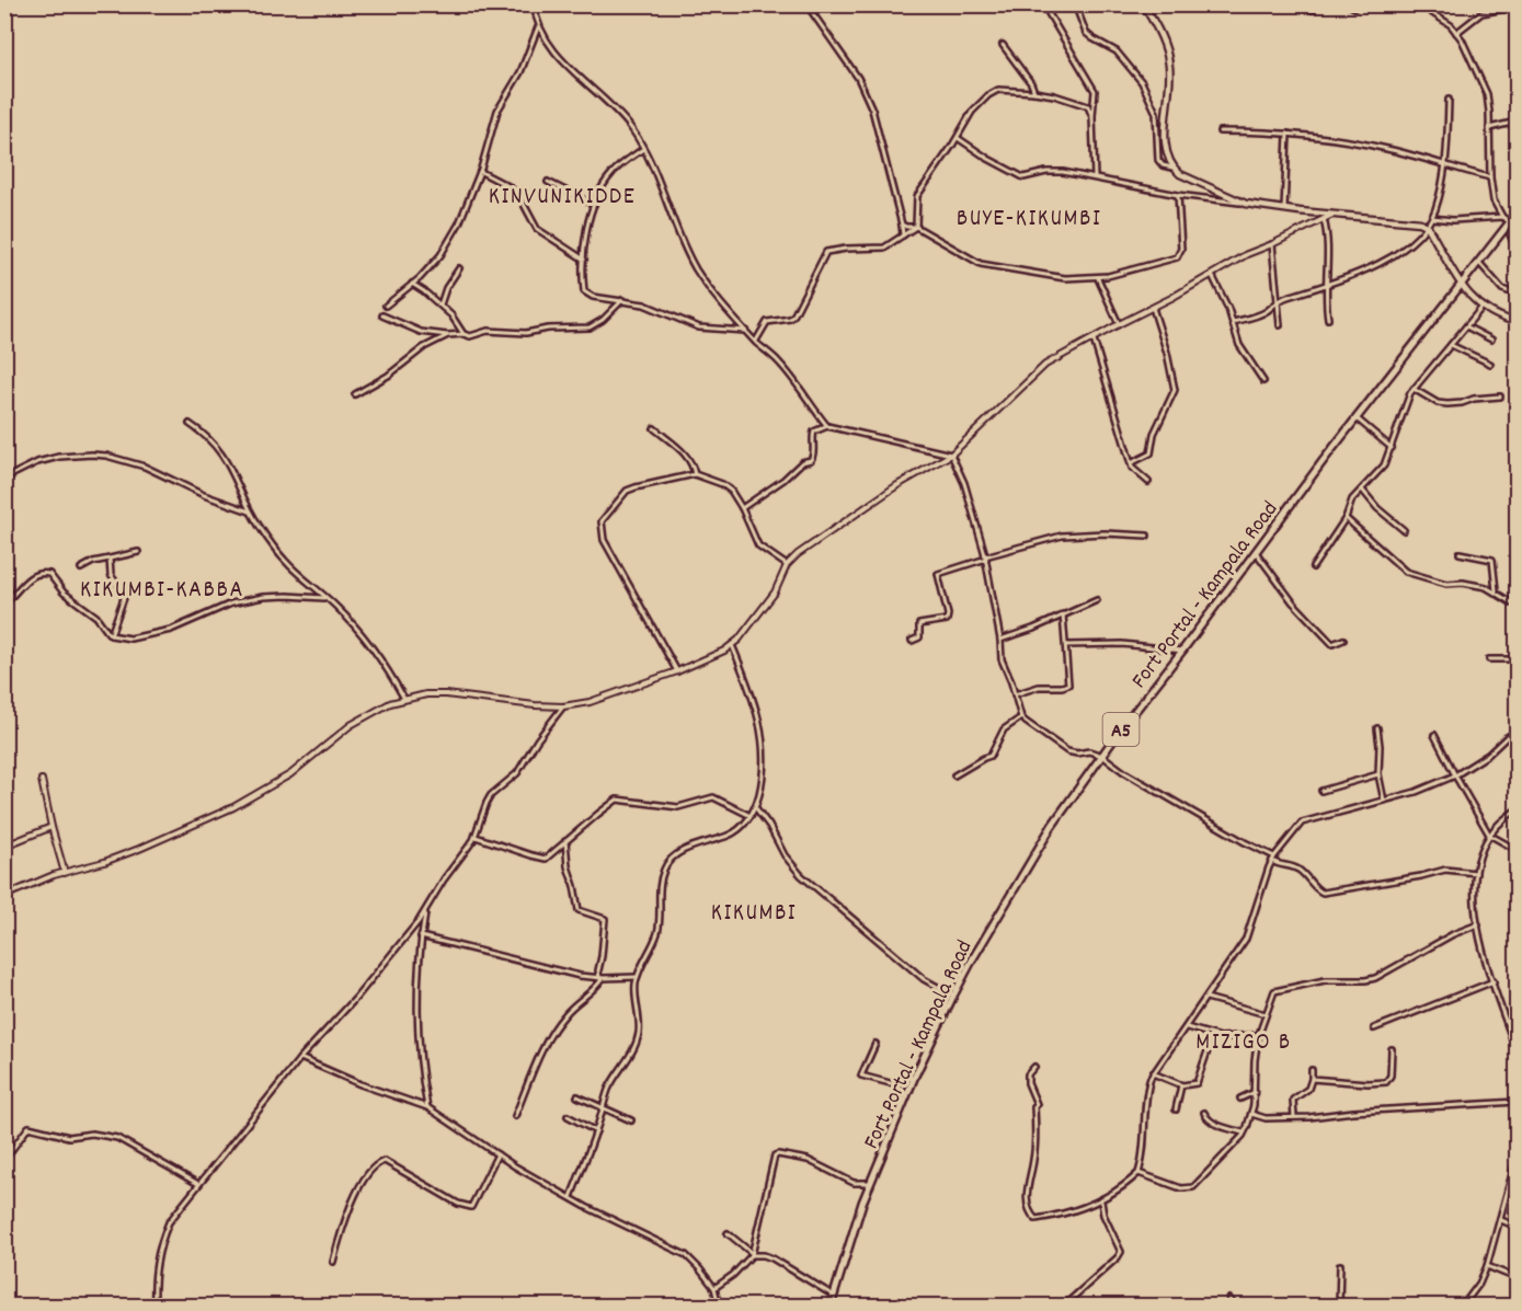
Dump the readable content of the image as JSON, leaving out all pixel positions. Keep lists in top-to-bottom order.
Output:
{
  "streets": {
    "main road": ["Fort Portal - Kampala Road", "A5"]
  },
  "districts": [
    "KINVUNIKIDDE",
    "BUYE-KIKUMBI",
    "KIKUMBI-KABBA",
    "KIKUMBI",
    "MIZIGO B"
  ]
}
